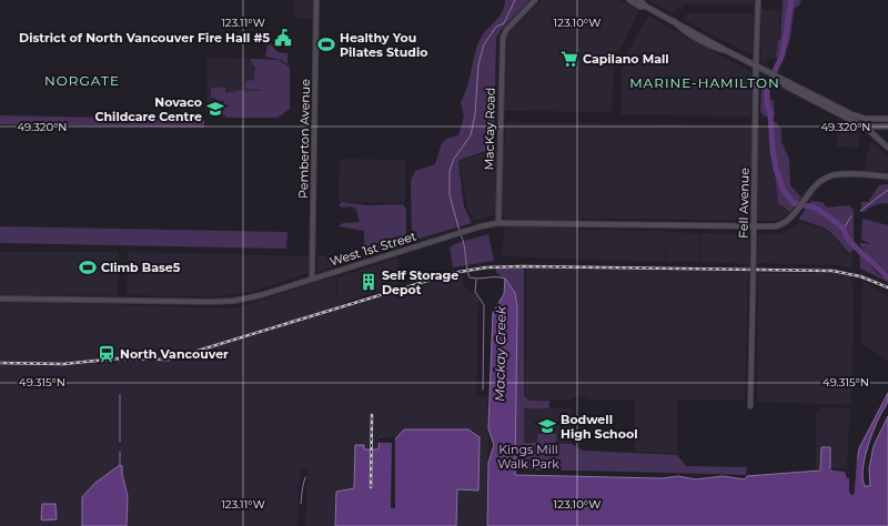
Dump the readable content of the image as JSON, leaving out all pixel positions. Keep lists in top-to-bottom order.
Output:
{
  "streets": {
    "main road": ["Fell Avenue", "West 1st Street"],
    "street": ["MacKay Road", "Pemberton Avenue"]
  },
  "crossings": [
    ["MacKay Road", "West 1st Street"],
    ["Pemberton Avenue", "West 1st Street"],
    ["Fell Avenue", "West 1st Street"]
  ],
  "districts": ["NORGATE", "MARINE-HAMILTON"],
  "water": ["Mackay Creek"],
  "parks": ["Kings Mill Walk Park"],
  "places": {
    "public building": ["District of North Vancouver Fire Hall #5"],
    "sports": ["Healthy You Pilates Studio", "Climb Base5"],
    "supermarket": ["Capilano Mall"],
    "school or university": ["Novaco Childcare Centre", "Bodwell High School"],
    "building": ["Self Storage Depot"],
    "station": ["North Vancouver"]
  },
  "coordinates": [
    "123.11°W",
    "123.10°W",
    "49.320°N",
    "49.315°N"
  ]
}
